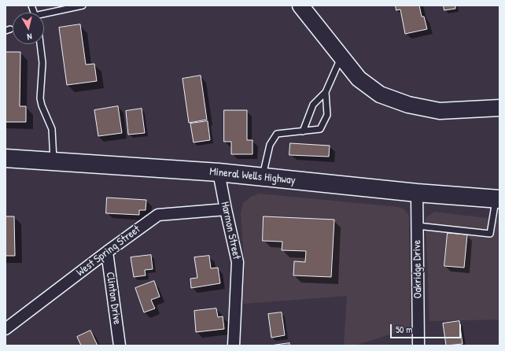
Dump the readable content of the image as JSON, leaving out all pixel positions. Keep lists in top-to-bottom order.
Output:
{
  "streets": {
    "main road": ["Mineral Wells Highway"],
    "street": [
      "Harmon Street",
      "West Spring Street",
      "Oakridge Drive",
      "Clinton Drive"
    ]
  },
  "crossings": [
    ["Mineral Wells Highway", "Harmon Street"],
    ["Mineral Wells Highway", "Oakridge Drive"],
    ["Harmon Street", "West Spring Street"],
    ["West Spring Street", "Clinton Drive"]
  ],
  "scale_bar": "50 m",
  "north": "bottom"
}
